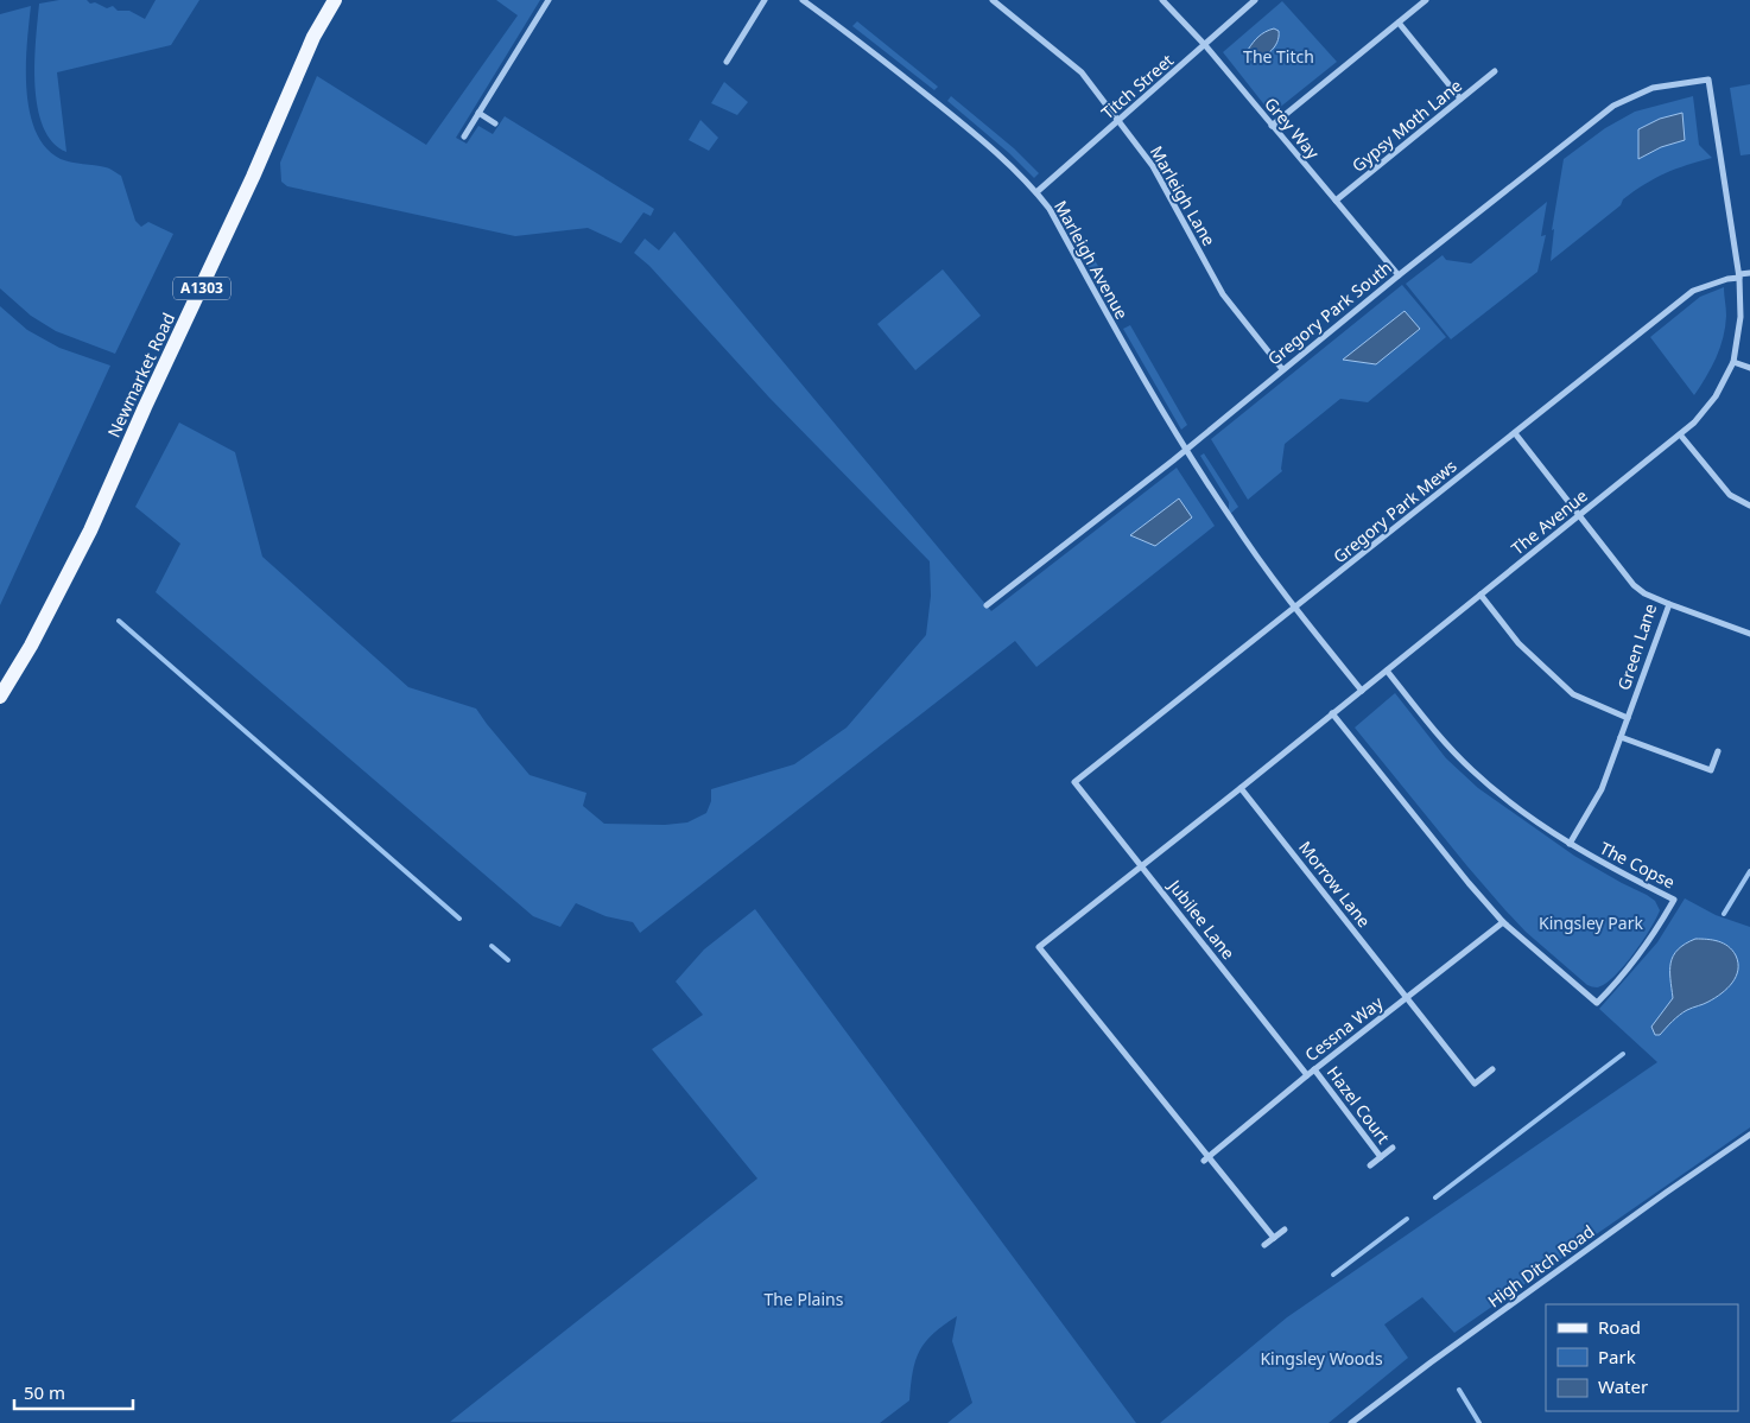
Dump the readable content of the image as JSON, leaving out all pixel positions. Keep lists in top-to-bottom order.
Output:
{
  "streets": {
    "main road": ["A1303", "Newmarket Road"],
    "street": [
      "Titch Street",
      "Gypsy Moth Lane",
      "Grey Way",
      "Marleigh Lane",
      "Marleigh Avenue",
      "Gregory Park South",
      "Gregory Park Mews",
      "The Avenue",
      "Green Lane",
      "The Copse",
      "Morrow Lane",
      "Jubilee Lane",
      "Cessna Way",
      "Hazel Court",
      "High Ditch Road"
    ]
  },
  "crossings": [
    ["Titch Street", "Grey Way"],
    ["Titch Street", "Marleigh Lane"],
    ["Titch Street", "Marleigh Avenue"],
    ["Gypsy Moth Lane", "Grey Way"],
    ["Grey Way", "Gregory Park South"],
    ["Marleigh Lane", "Gregory Park South"],
    ["Marleigh Avenue", "Gregory Park South"],
    ["Marleigh Avenue", "Gregory Park Mews"],
    ["Marleigh Avenue", "The Avenue"],
    ["Gregory Park South", "The Avenue"],
    ["Gregory Park Mews", "The Avenue"],
    ["Gregory Park Mews", "Green Lane"],
    ["Gregory Park Mews", "Jubilee Lane"],
    ["The Avenue", "Green Lane"],
    ["The Avenue", "The Copse"],
    ["The Avenue", "Morrow Lane"],
    ["The Avenue", "Jubilee Lane"],
    ["The Avenue", "Cessna Way"],
    ["Green Lane", "The Copse"],
    ["The Copse", "Cessna Way"],
    ["Morrow Lane", "Cessna Way"],
    ["Jubilee Lane", "Cessna Way"],
    ["Cessna Way", "Hazel Court"]
  ],
  "parks": [
    "The Titch",
    "Kingsley Park",
    "The Plains",
    "Kingsley Woods"
  ],
  "legend": ["Road", "Park", "Water"],
  "scale_bar": "50 m"
}
